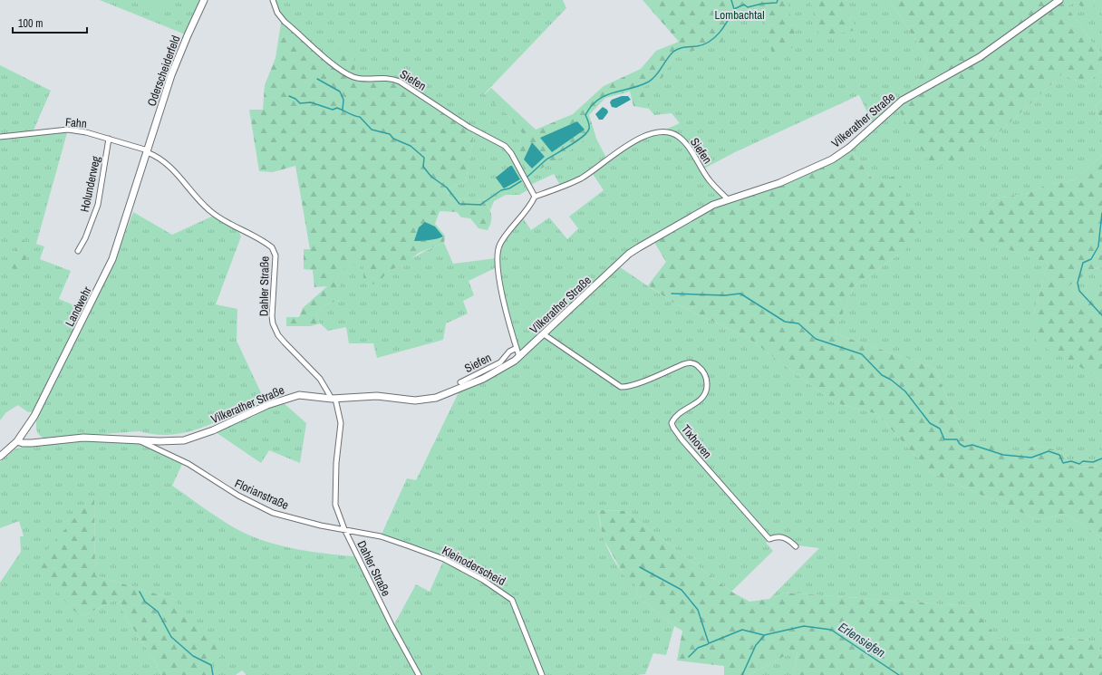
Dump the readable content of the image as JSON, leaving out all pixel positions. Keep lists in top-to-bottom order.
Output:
{
  "streets": {
    "street": [
      "Oderscheiderfeld",
      "Siefen",
      "Vilkerather Straße",
      "Fahn",
      "Holunderweg",
      "Dahler Straße",
      "Landwehr",
      "Tixhoven",
      "Florianstraße",
      "Kleinoderscheid"
    ]
  },
  "crossings": [
    ["Oderscheiderfeld", "Fahn"],
    ["Oderscheiderfeld", "Dahler Straße"],
    ["Oderscheiderfeld", "Landwehr"],
    ["Siefen", "Vilkerather Straße"],
    ["Vilkerather Straße", "Dahler Straße"],
    ["Vilkerather Straße", "Landwehr"],
    ["Vilkerather Straße", "Tixhoven"],
    ["Vilkerather Straße", "Florianstraße"],
    ["Fahn", "Holunderweg"],
    ["Fahn", "Dahler Straße"],
    ["Fahn", "Landwehr"],
    ["Dahler Straße", "Landwehr"],
    ["Dahler Straße", "Florianstraße"],
    ["Florianstraße", "Kleinoderscheid"]
  ],
  "water": ["Erlensiefen"],
  "parks": ["Lombachtal"],
  "scale_bar": "100 m"
}
